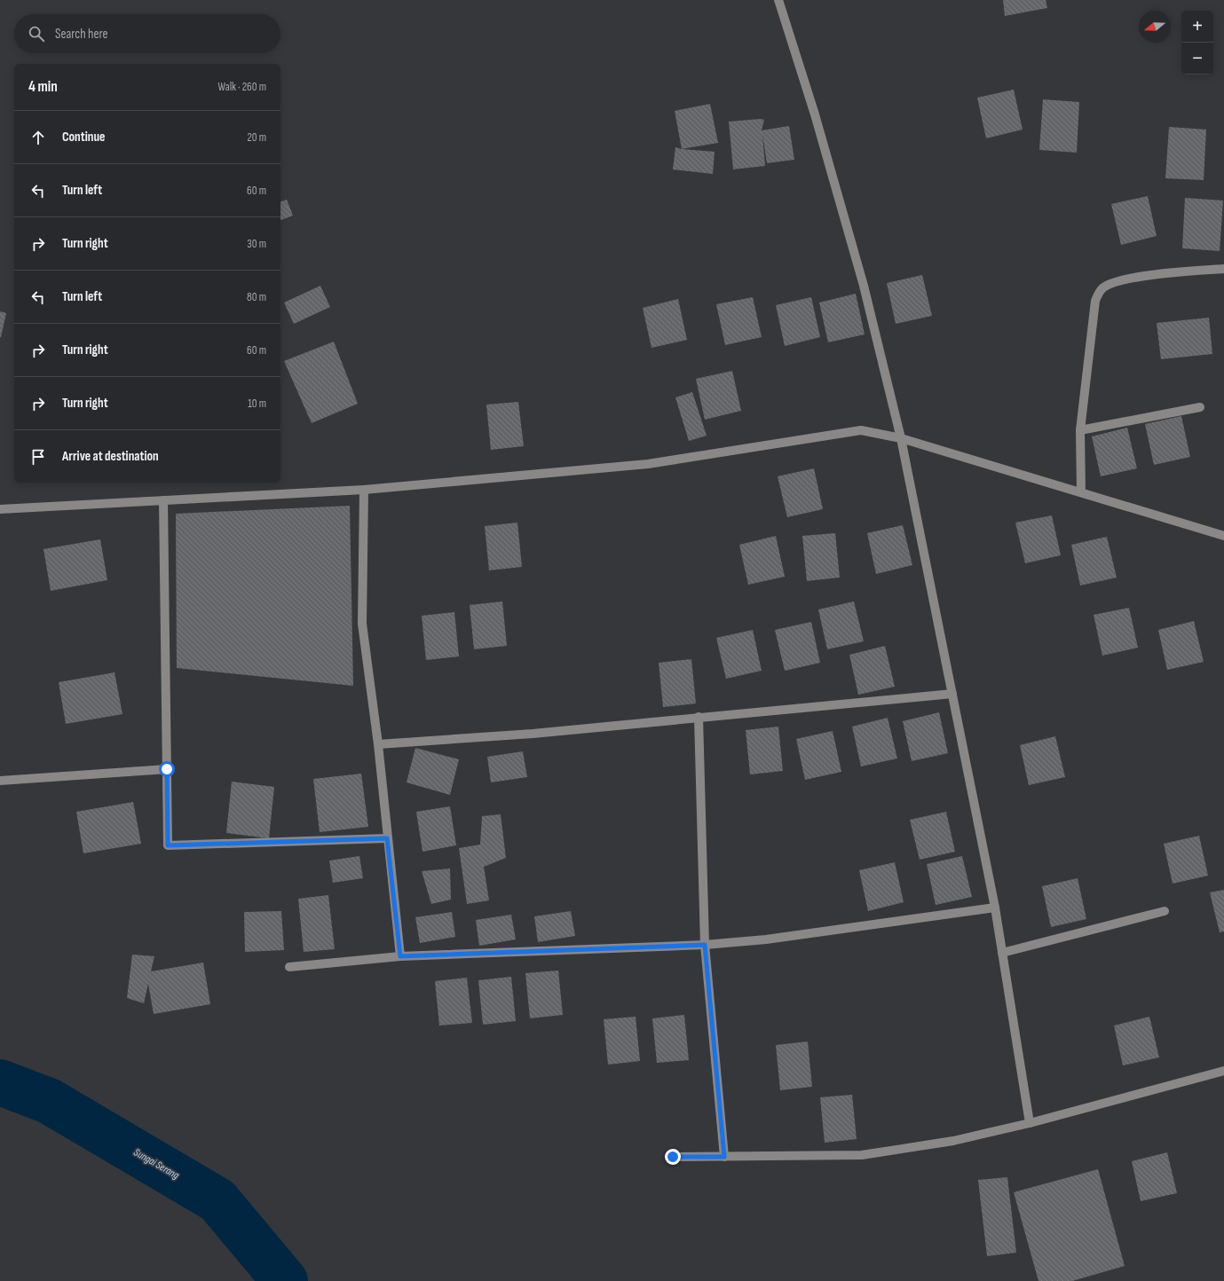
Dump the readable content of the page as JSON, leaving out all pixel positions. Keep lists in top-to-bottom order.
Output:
{
  "water": ["Sungai Serang"],
  "north": "left",
  "page": {
    "map_buttons": ["+", "−"],
    "search": "Search here",
    "heading": ["4 min", "Walk · 260 m"],
    "list": [
      ["Continue", "20 m"],
      ["Turn left", "60 m"],
      ["Turn right", "30 m"],
      ["Turn left", "80 m"],
      ["Turn right", "60 m"],
      ["Turn right", "10 m"],
      "Arrive at destination"
    ]
  }
}
